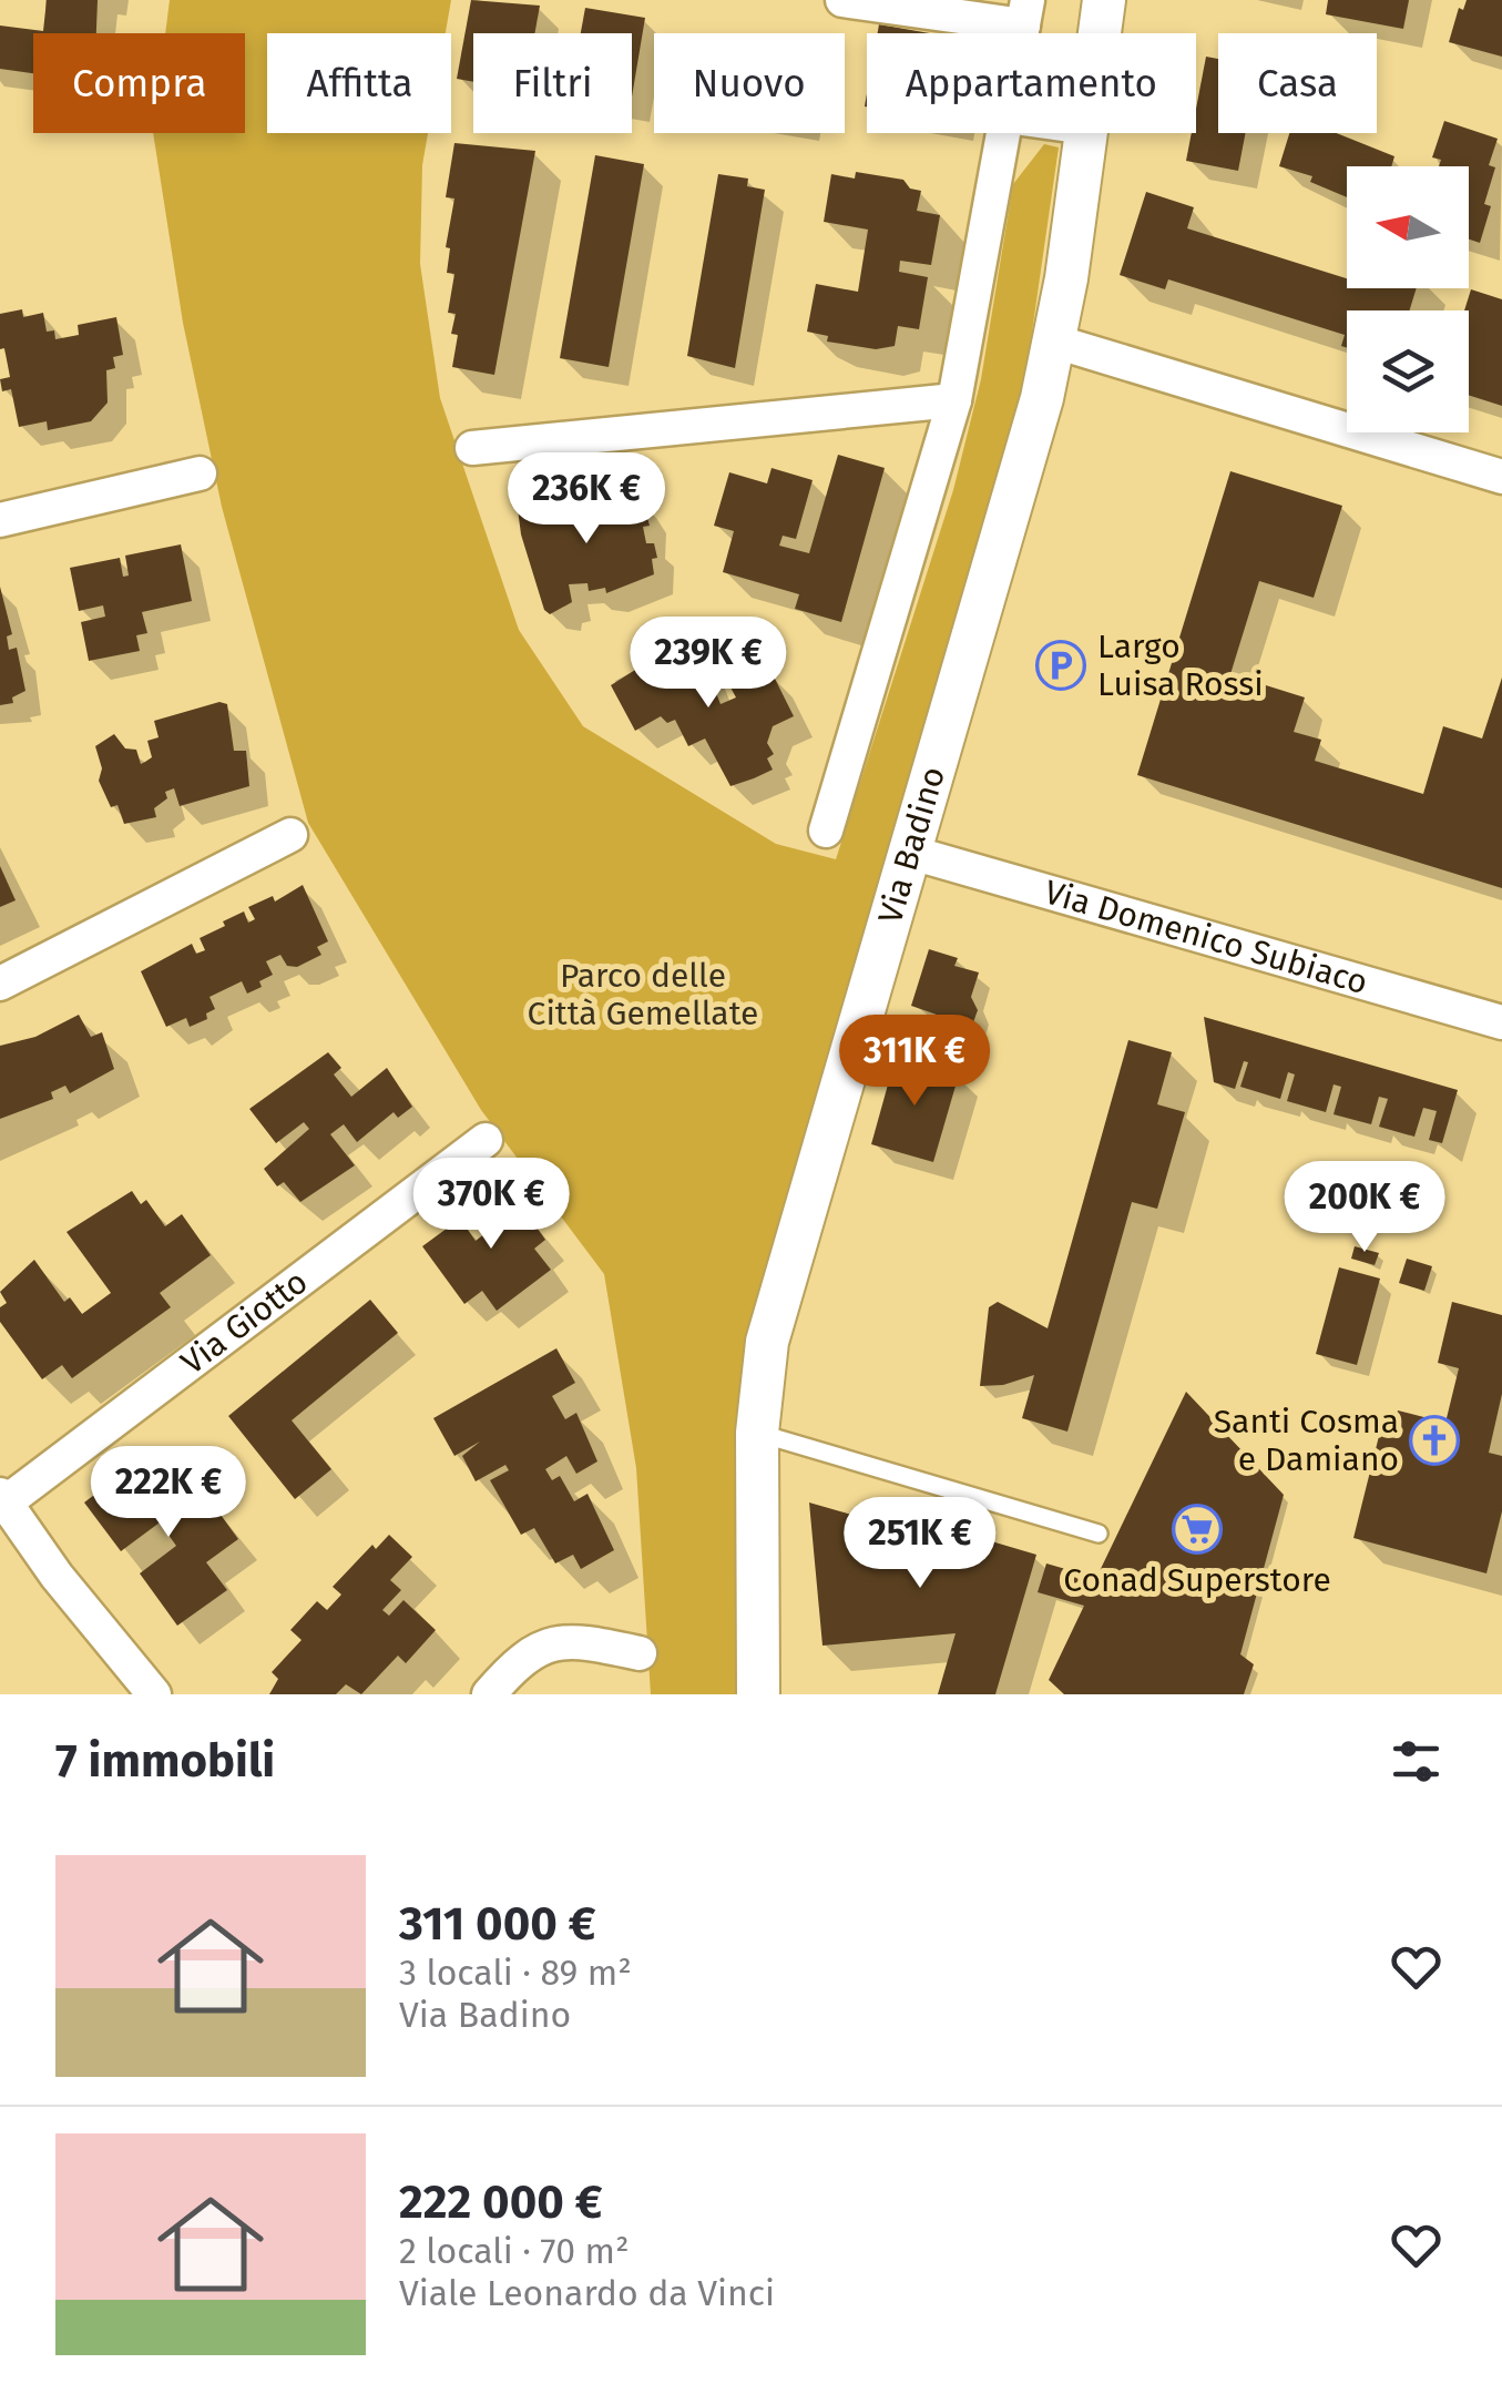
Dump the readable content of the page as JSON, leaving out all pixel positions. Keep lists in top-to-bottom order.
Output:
{
  "streets": {
    "street": ["Via Badino", "Via Domenico Subiaco", "Via Giotto"]
  },
  "crossings": [
    ["Via Badino", "Via Domenico Subiaco"]
  ],
  "parks": ["Parco delle Città Gemellate"],
  "places": {
    "parking": ["Largo Luisa Rossi"],
    "church": ["Santi Cosma e Damiano"],
    "supermarket": ["Conad Superstore"]
  },
  "north": "left",
  "page": {
    "chip": [
      "Compra",
      "Affitta",
      "Filtri",
      "Nuovo",
      "Appartamento",
      "Casa"
    ],
    "price": [
      "236K €",
      "239K €",
      "311K €",
      "370K €",
      "200K €",
      "222K €",
      "251K €"
    ],
    "heading": "7 immobili",
    "list": [
      {
        "name": "311 000 €",
        "note": "3 locali · 89 m² · Via Badino"
      },
      {
        "name": "222 000 €",
        "note": "2 locali · 70 m² · Viale Leonardo da Vinci"
      }
    ]
  }
}
